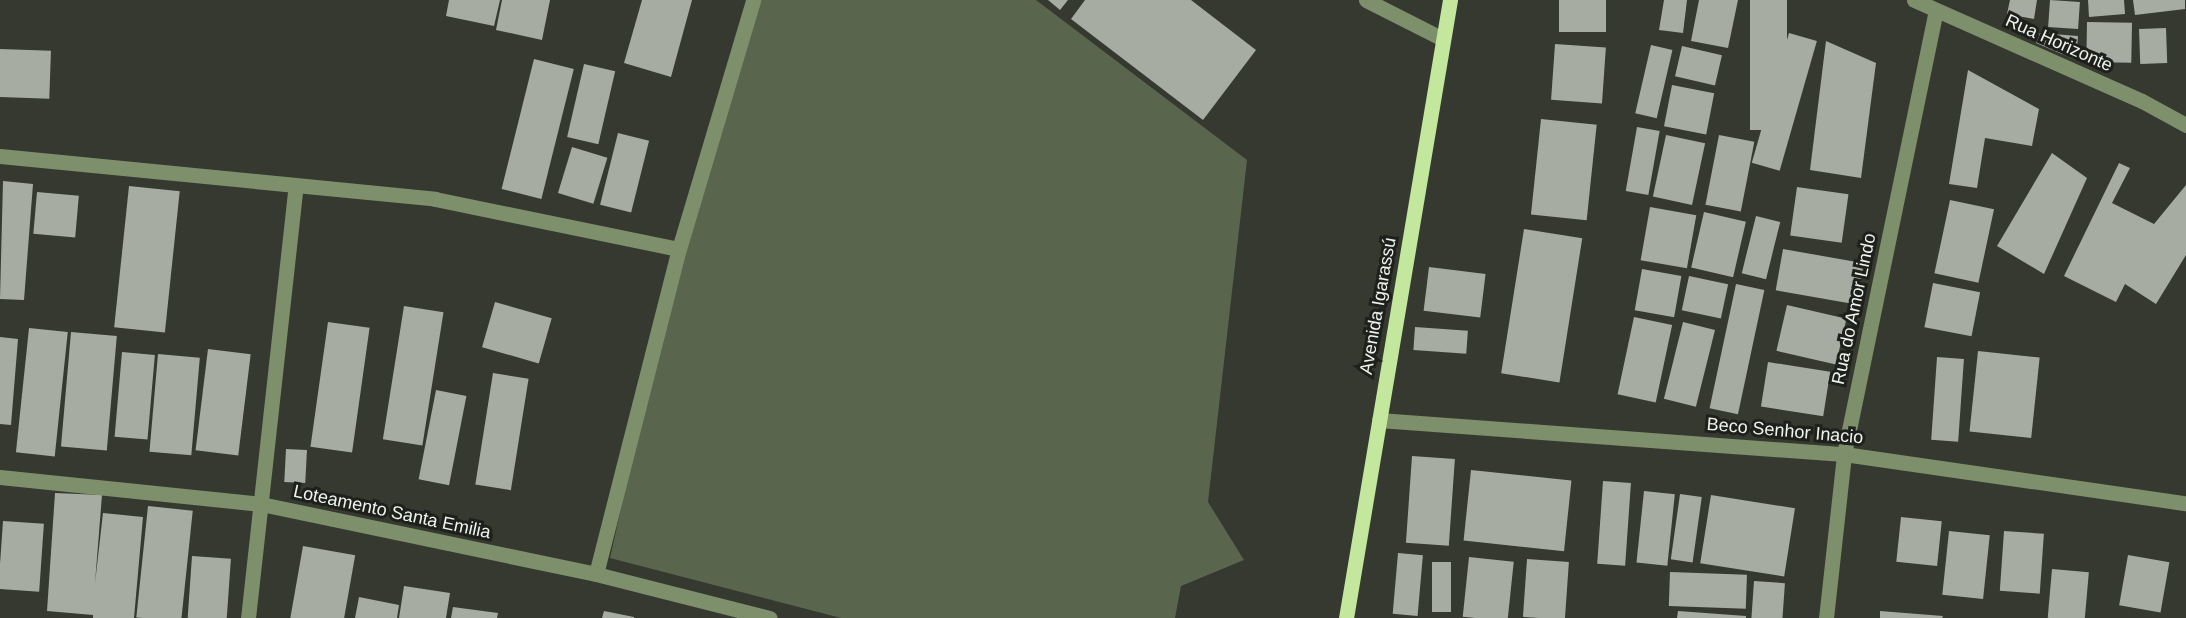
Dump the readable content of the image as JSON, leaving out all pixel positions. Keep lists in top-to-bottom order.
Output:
{
  "streets": {
    "main road": ["Avenida Igarassú"],
    "street": [
      "Rua Horizonte",
      "Rua do Amor Lindo",
      "Beco Senhor Inacio",
      "Loteamento Santa Emilia"
    ]
  },
  "crossings": [
    ["Rua Horizonte", "Rua do Amor Lindo"],
    ["Avenida Igarassú", "Beco Senhor Inacio"],
    ["Rua do Amor Lindo", "Beco Senhor Inacio"]
  ]
}
